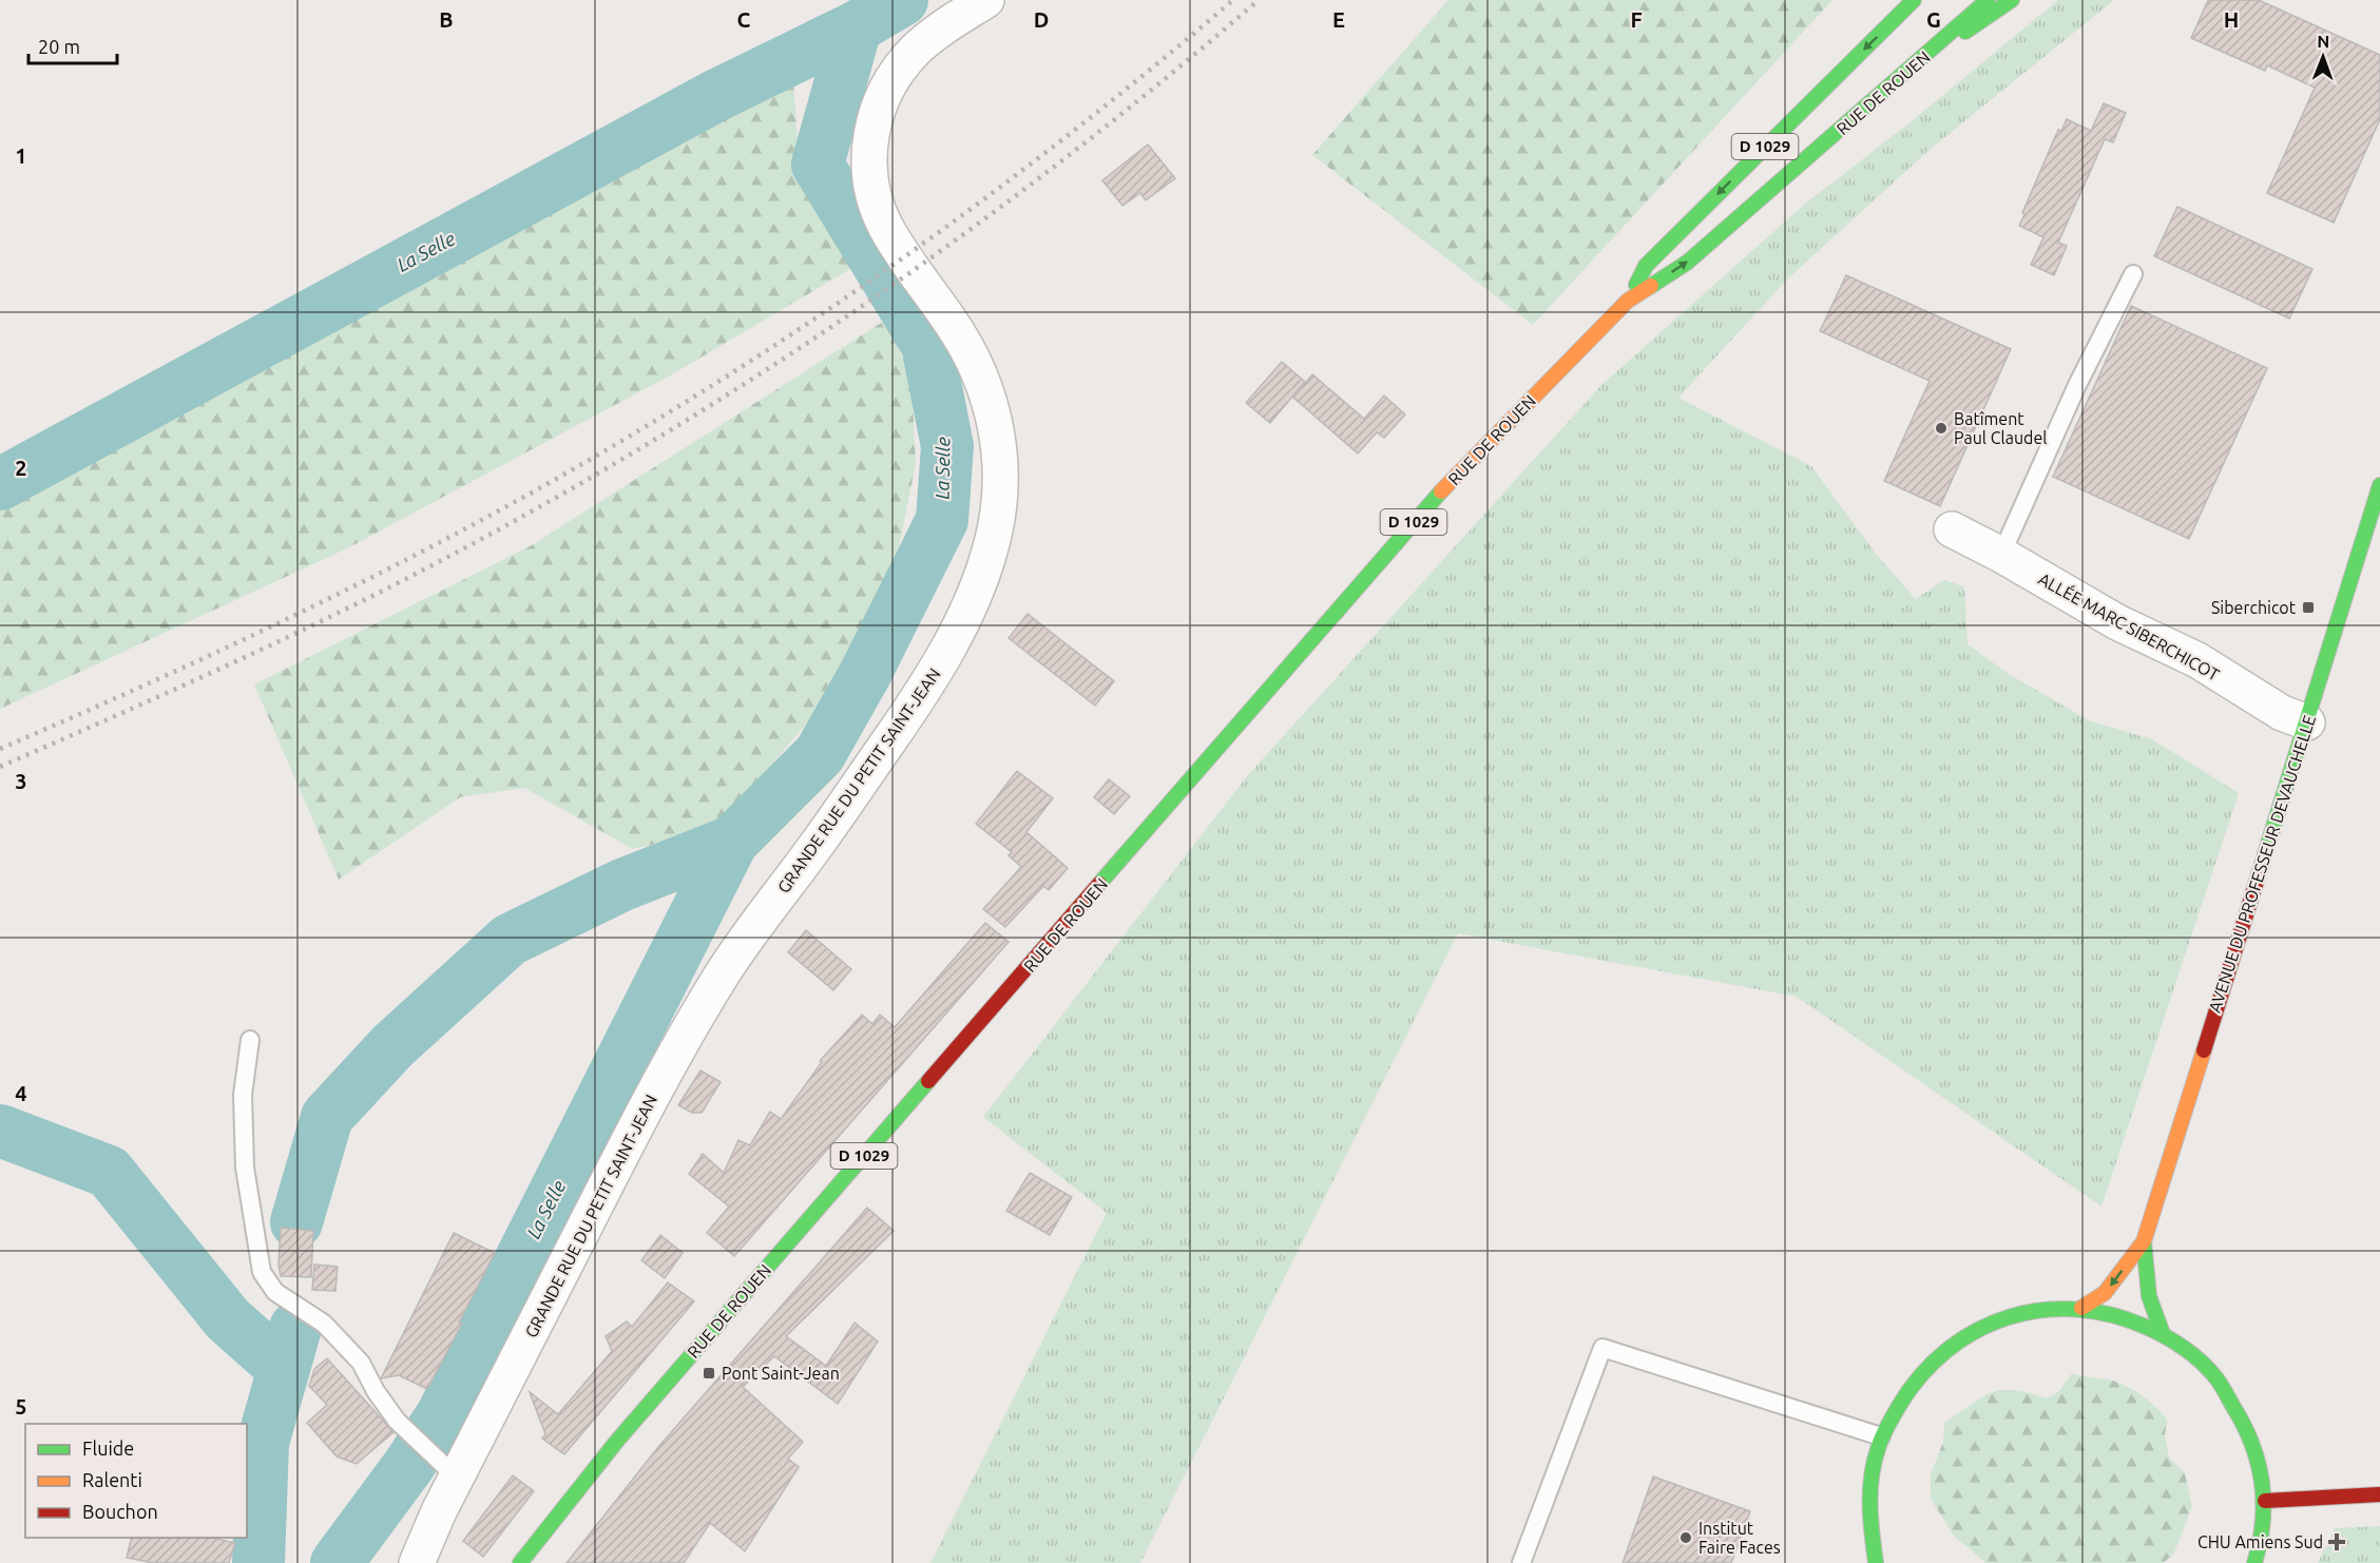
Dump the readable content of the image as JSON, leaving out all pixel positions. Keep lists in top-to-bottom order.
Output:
{
  "streets": {
    "main road": ["RUE DE ROUEN", "D 1029", "AVENUE DU PROFESSEUR DEVAUCHELLE"],
    "street": ["ALLÉE MARC SIBERCHICOT", "GRANDE RUE DU PETIT SAINT-JEAN"]
  },
  "crossings": [
    ["ALLÉE MARC SIBERCHICOT", "AVENUE DU PROFESSEUR DEVAUCHELLE"]
  ],
  "water": ["La Selle"],
  "places": {
    "other": ["Batîment Paul Claudel", "Institut Faire Faces"],
    "transit": ["Siberchicot", "Pont Saint-Jean"],
    "health": ["CHU Amiens Sud"]
  },
  "legend": ["Fluide", "Ralenti", "Bouchon"],
  "scale_bar": "20 m",
  "north": "top",
  "grid": {
    "columns": [
      "B",
      "C",
      "D",
      "E",
      "F",
      "G",
      "H"
    ],
    "rows": [
      "1",
      "2",
      "3",
      "4",
      "5"
    ]
  }
}
